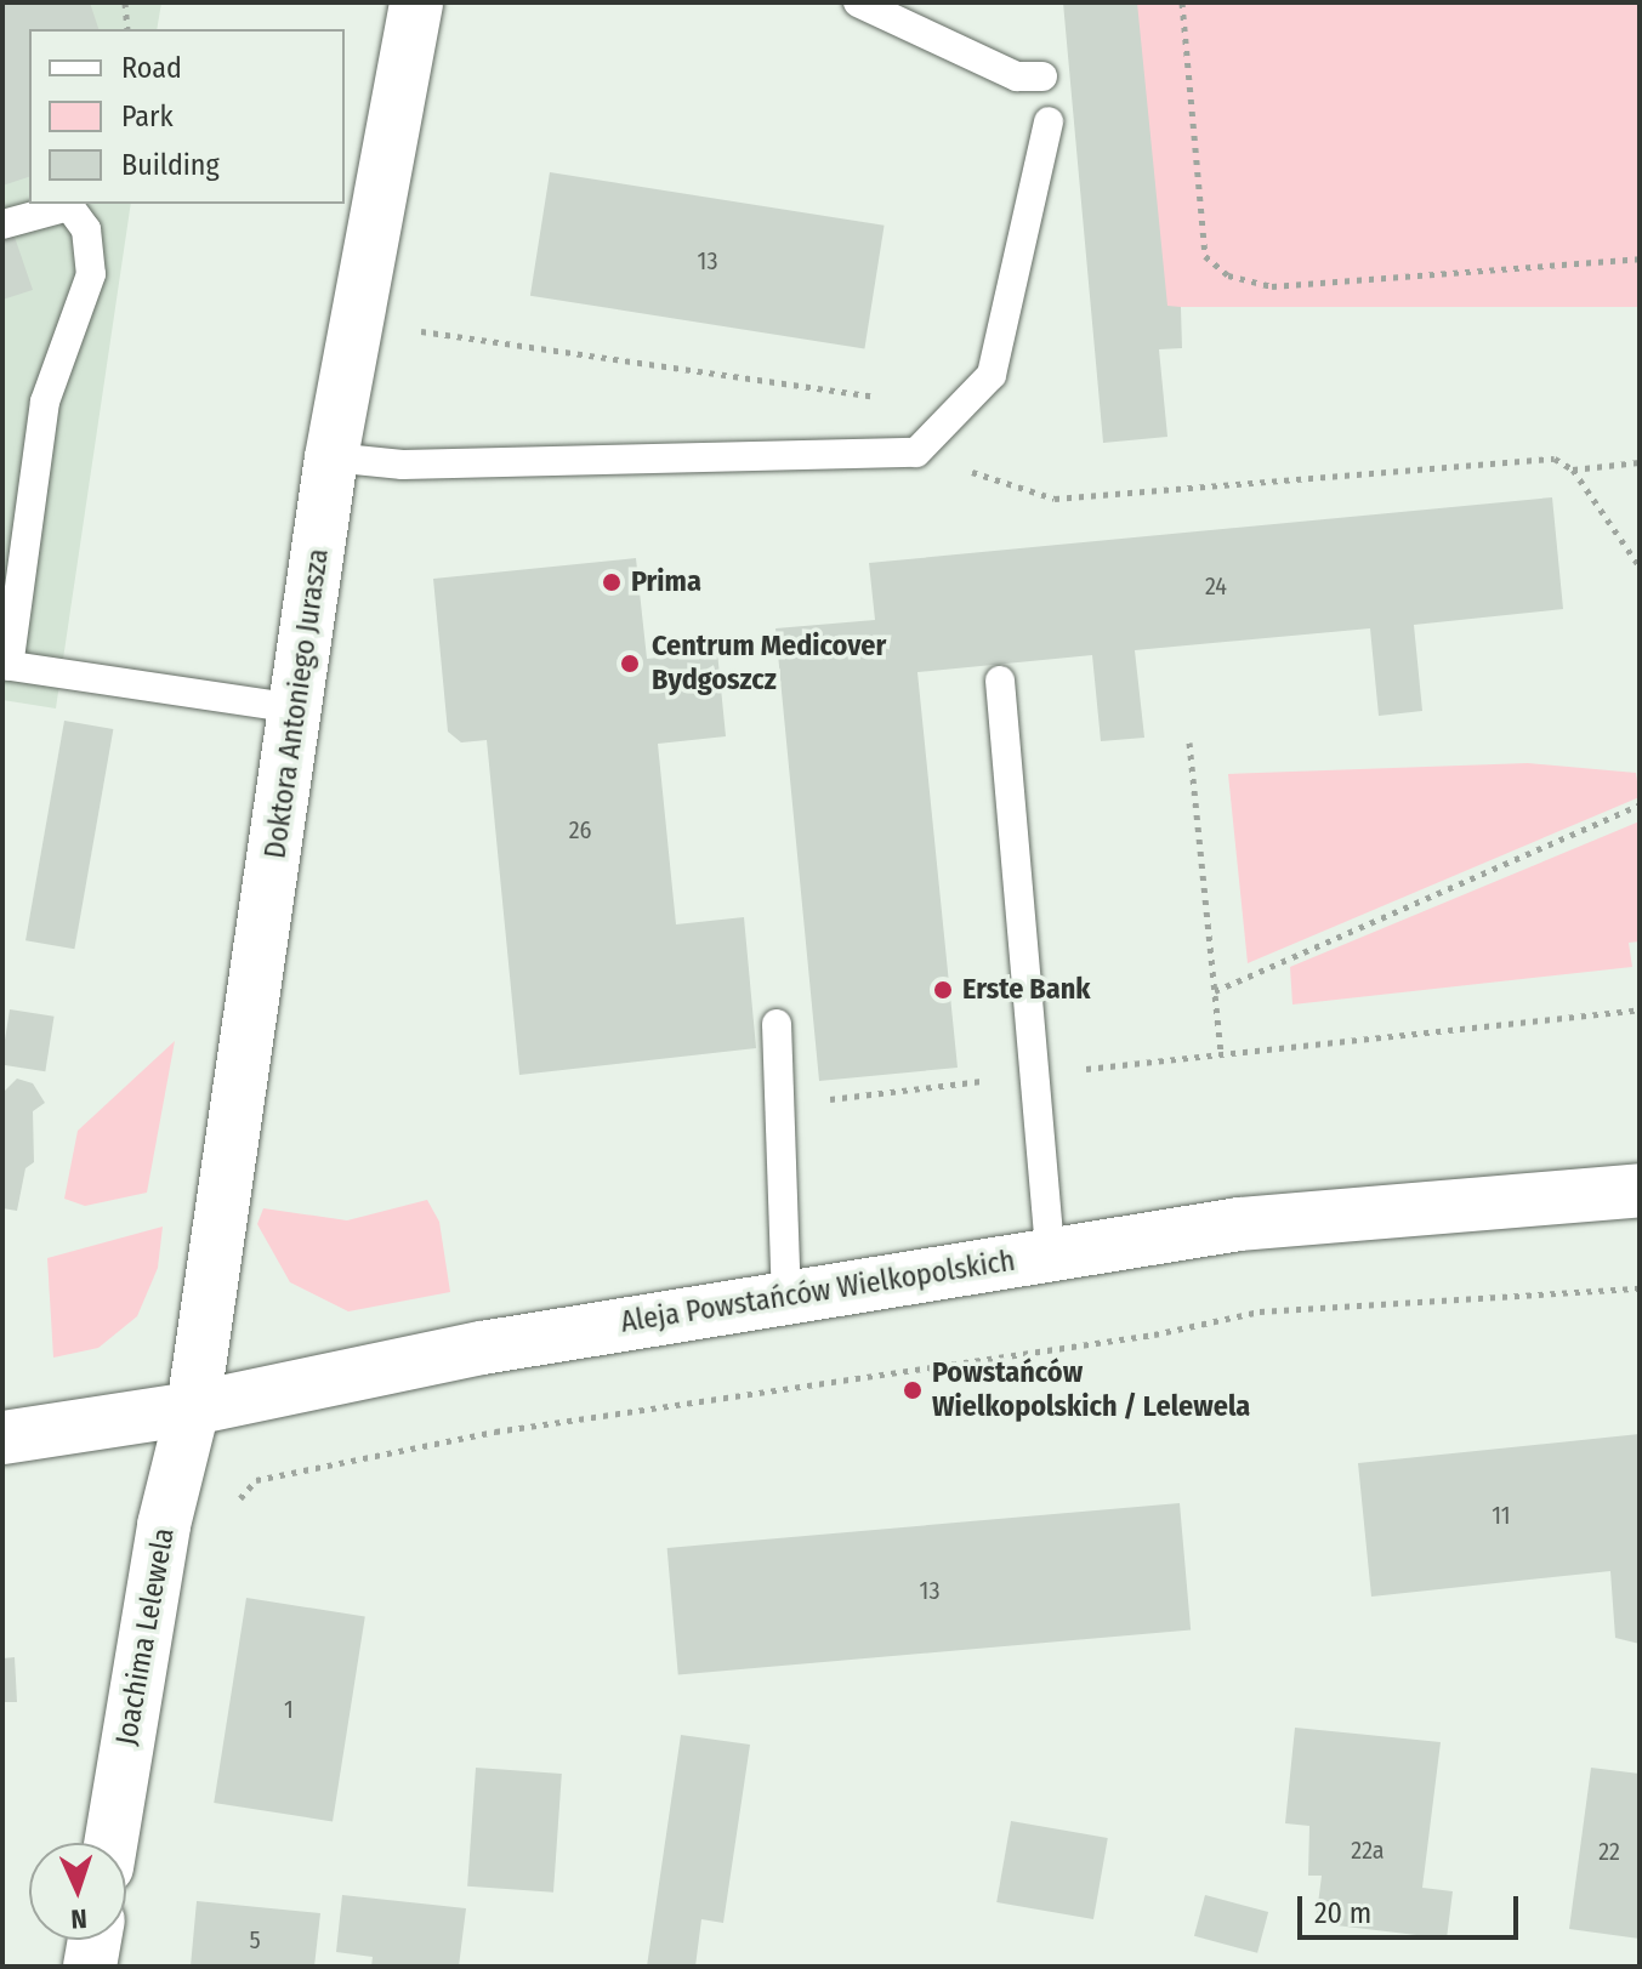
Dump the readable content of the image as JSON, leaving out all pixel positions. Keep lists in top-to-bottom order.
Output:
{
  "streets": {
    "street": ["Doktora Antoniego Jurasza", "Aleja Powstańców Wielkopolskich", "Joachima Lelewela"]
  },
  "crossings": [
    ["Doktora Antoniego Jurasza", "Aleja Powstańców Wielkopolskich"],
    ["Doktora Antoniego Jurasza", "Joachima Lelewela"],
    ["Aleja Powstańców Wielkopolskich", "Joachima Lelewela"]
  ],
  "places": [
    "Prima",
    "Centrum Medicover Bydgoszcz",
    "Erste Bank",
    "Powstańców Wielkopolskich / Lelewela"
  ],
  "house_numbers": [
    "13",
    "24",
    "26",
    "11",
    "13",
    "1",
    "22a",
    "22",
    "5"
  ],
  "legend": ["Road", "Park", "Building"],
  "scale_bar": "20 m",
  "north": "bottom"
}
